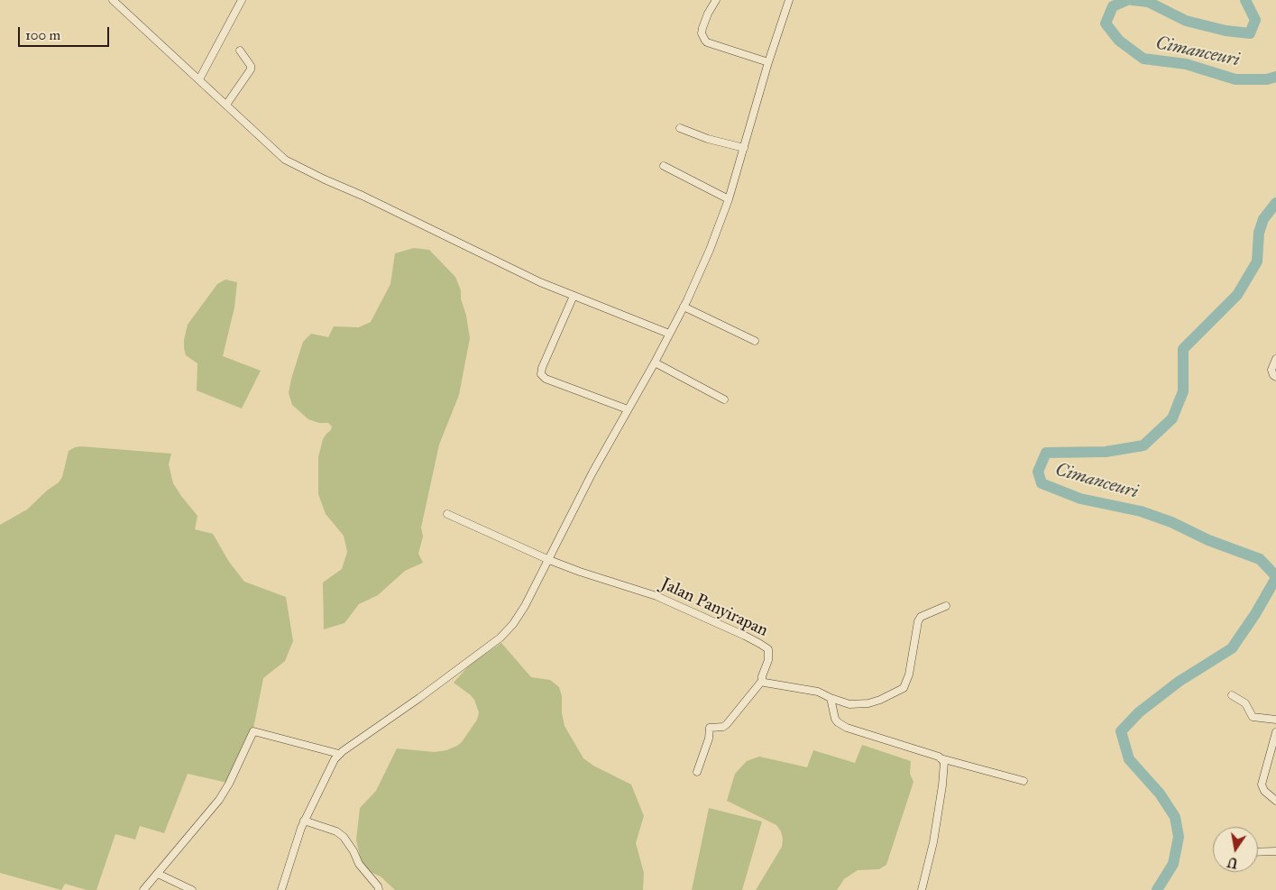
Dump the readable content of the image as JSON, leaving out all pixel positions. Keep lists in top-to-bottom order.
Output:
{
  "streets": {
    "street": ["Jalan Panyirapan"]
  },
  "water": ["Cimanceuri"],
  "scale_bar": "100 m",
  "north": "bottom"
}
